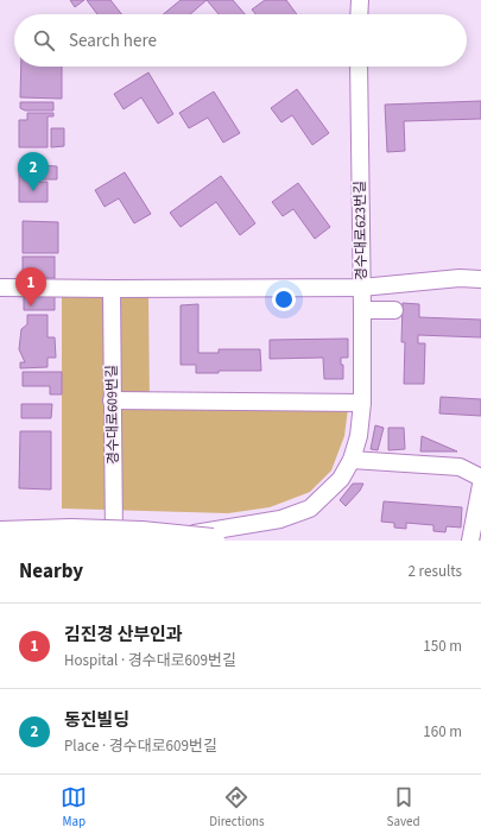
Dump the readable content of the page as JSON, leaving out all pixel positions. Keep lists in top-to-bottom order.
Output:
{
  "streets": {
    "street": ["경수대로623번길", "경수대로609번길"]
  },
  "page": {
    "search": "Search here",
    "pins": ["2", "1"],
    "heading": ["Nearby", "2 results"],
    "list": [
      {
        "mark": "1",
        "name": "김진경 산부인과",
        "note": "Hospital · 경수대로609번길",
        "value": "150 m"
      },
      {
        "mark": "2",
        "name": "동진빌딩",
        "note": "Place · 경수대로609번길",
        "value": "160 m"
      }
    ],
    "nav": ["Map", "Directions", "Saved"]
  }
}
